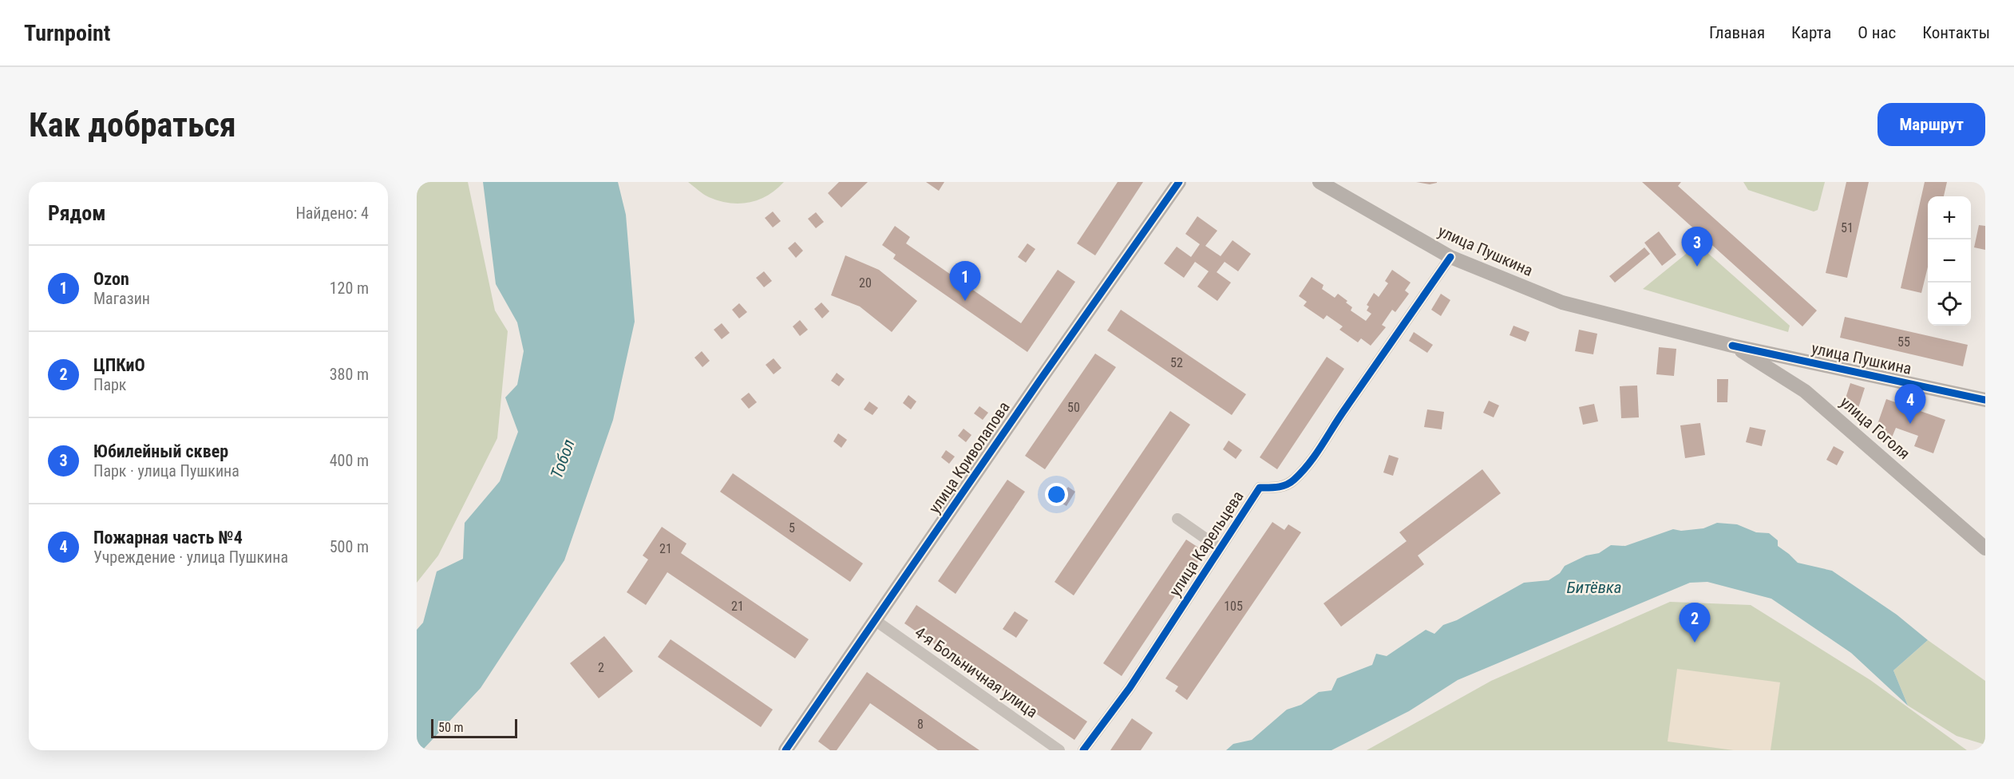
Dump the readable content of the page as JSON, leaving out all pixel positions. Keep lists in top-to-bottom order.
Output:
{
  "streets": {
    "street": [
      "улица Пушкина",
      "улица Гоголя",
      "улица Криволапова",
      "улица Карельцева",
      "4-я Больничная улица"
    ]
  },
  "crossings": [
    ["улица Пушкина", "улица Гоголя"],
    ["улица Пушкина", "улица Карельцева"],
    ["улица Криволапова", "4-я Больничная улица"]
  ],
  "water": ["Тобол", "Битёвка"],
  "house_numbers": [
    "51",
    "20",
    "55",
    "52",
    "50",
    "5",
    "21",
    "21",
    "105",
    "2",
    "8"
  ],
  "scale_bar": "50 m",
  "page": {
    "header": "Turnpoint",
    "nav": [
      "Главная",
      "Карта",
      "О нас",
      "Контакты"
    ],
    "buttons": "Маршрут",
    "title": "Как добраться",
    "heading": ["Рядом", "Найдено: 4"],
    "map_buttons": ["+", "−"],
    "pins": [
      "3",
      "1",
      "4",
      "2"
    ],
    "list": [
      {
        "mark": "1",
        "name": "Ozon",
        "note": "Магазин",
        "value": "120 m"
      },
      {
        "mark": "2",
        "name": "ЦПКиО",
        "note": "Парк",
        "value": "380 m"
      },
      {
        "mark": "3",
        "name": "Юбилейный сквер",
        "note": "Парк · улица Пушкина",
        "value": "400 m"
      },
      {
        "mark": "4",
        "name": "Пожарная часть №4",
        "note": "Учреждение · улица Пушкина",
        "value": "500 m"
      }
    ],
    "scale": "50 m"
  }
}
